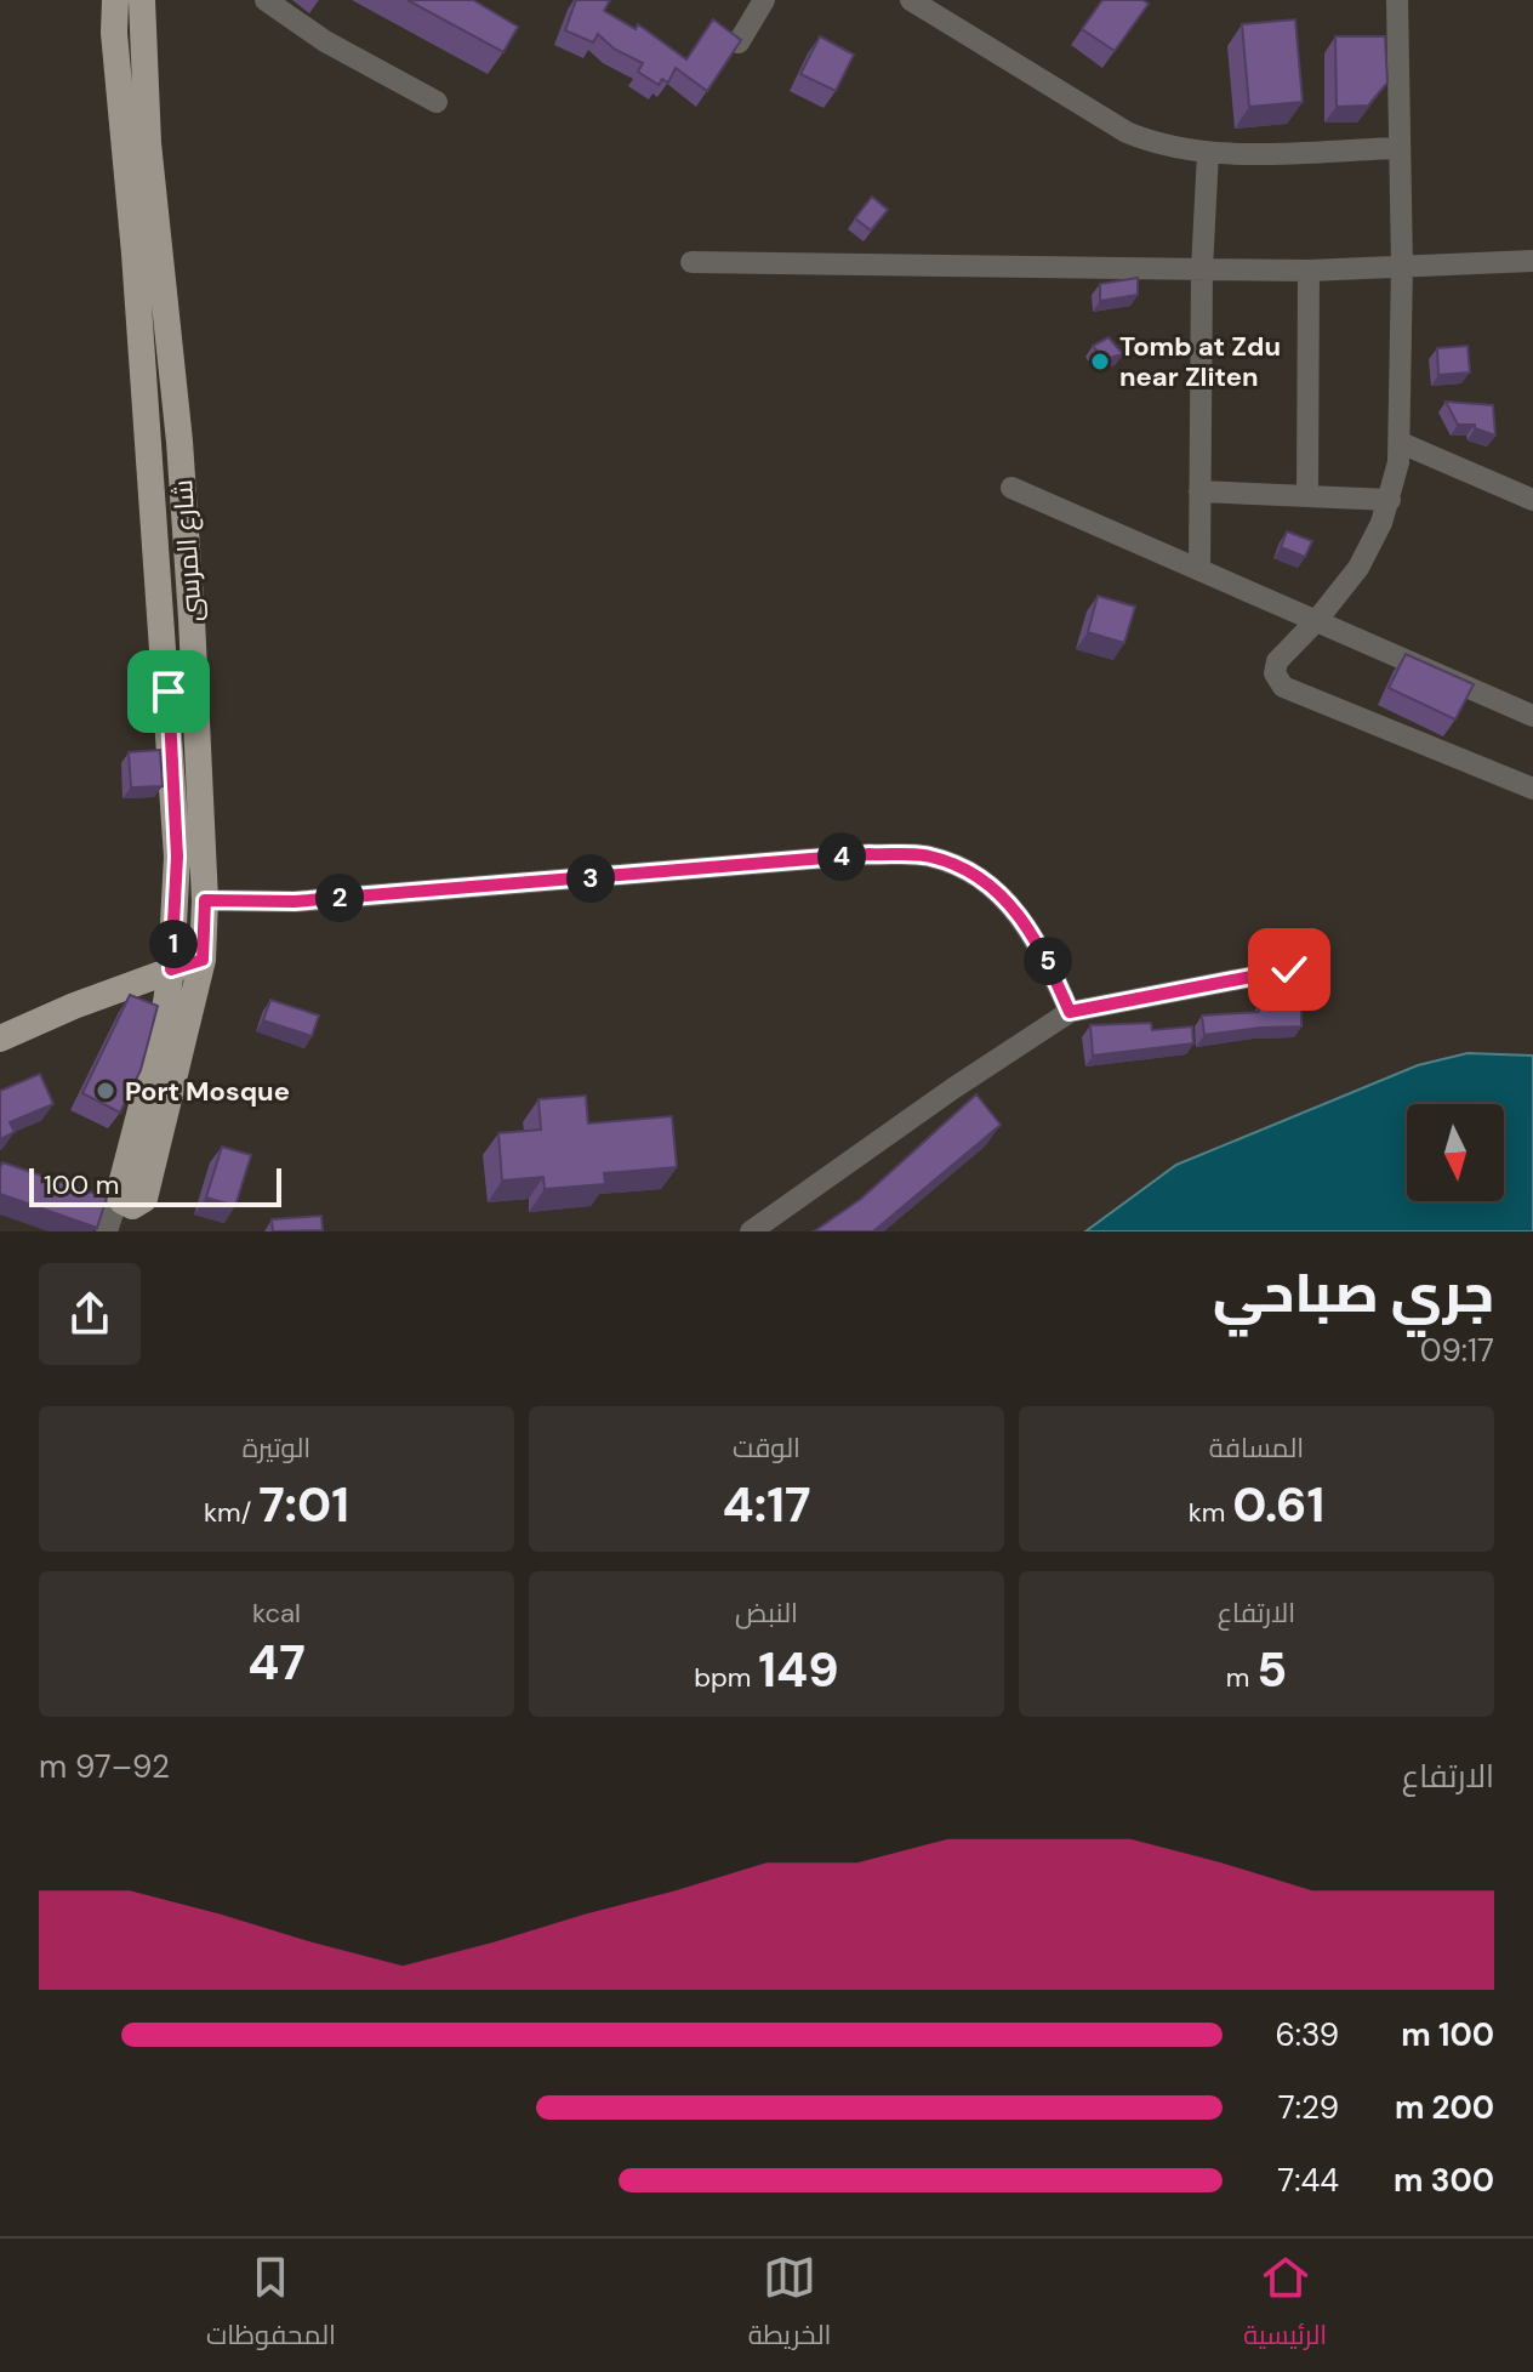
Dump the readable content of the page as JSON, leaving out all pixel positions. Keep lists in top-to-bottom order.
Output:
{
  "streets": {
    "main road": ["شارع المرسى"]
  },
  "places": ["Tomb at Zdu near Zliten", "Port Mosque"],
  "scale_bar": "100 m",
  "north": "bottom",
  "page": {
    "pins": [
      "4",
      "3",
      "2",
      "1",
      "5"
    ],
    "scale": "100 m",
    "heading": ["جري صباحي", "09:17"],
    "stats": [
      ["المسافة", "0.61 km"],
      ["الوقت", "4:17"],
      ["الوتيرة", "7:01 /km"],
      ["الارتفاع", "5 m"],
      ["النبض", "149 bpm"],
      ["kcal", "47"]
    ],
    "chart": ["الارتفاع", "92–97 m"],
    "list": [
      {
        "name": "100 m",
        "note": "6:39"
      },
      {
        "name": "200 m",
        "note": "7:29"
      },
      {
        "name": "300 m",
        "note": "7:44"
      }
    ],
    "tabs": ["الرئيسية", "الخريطة", "المحفوظات"]
  }
}
